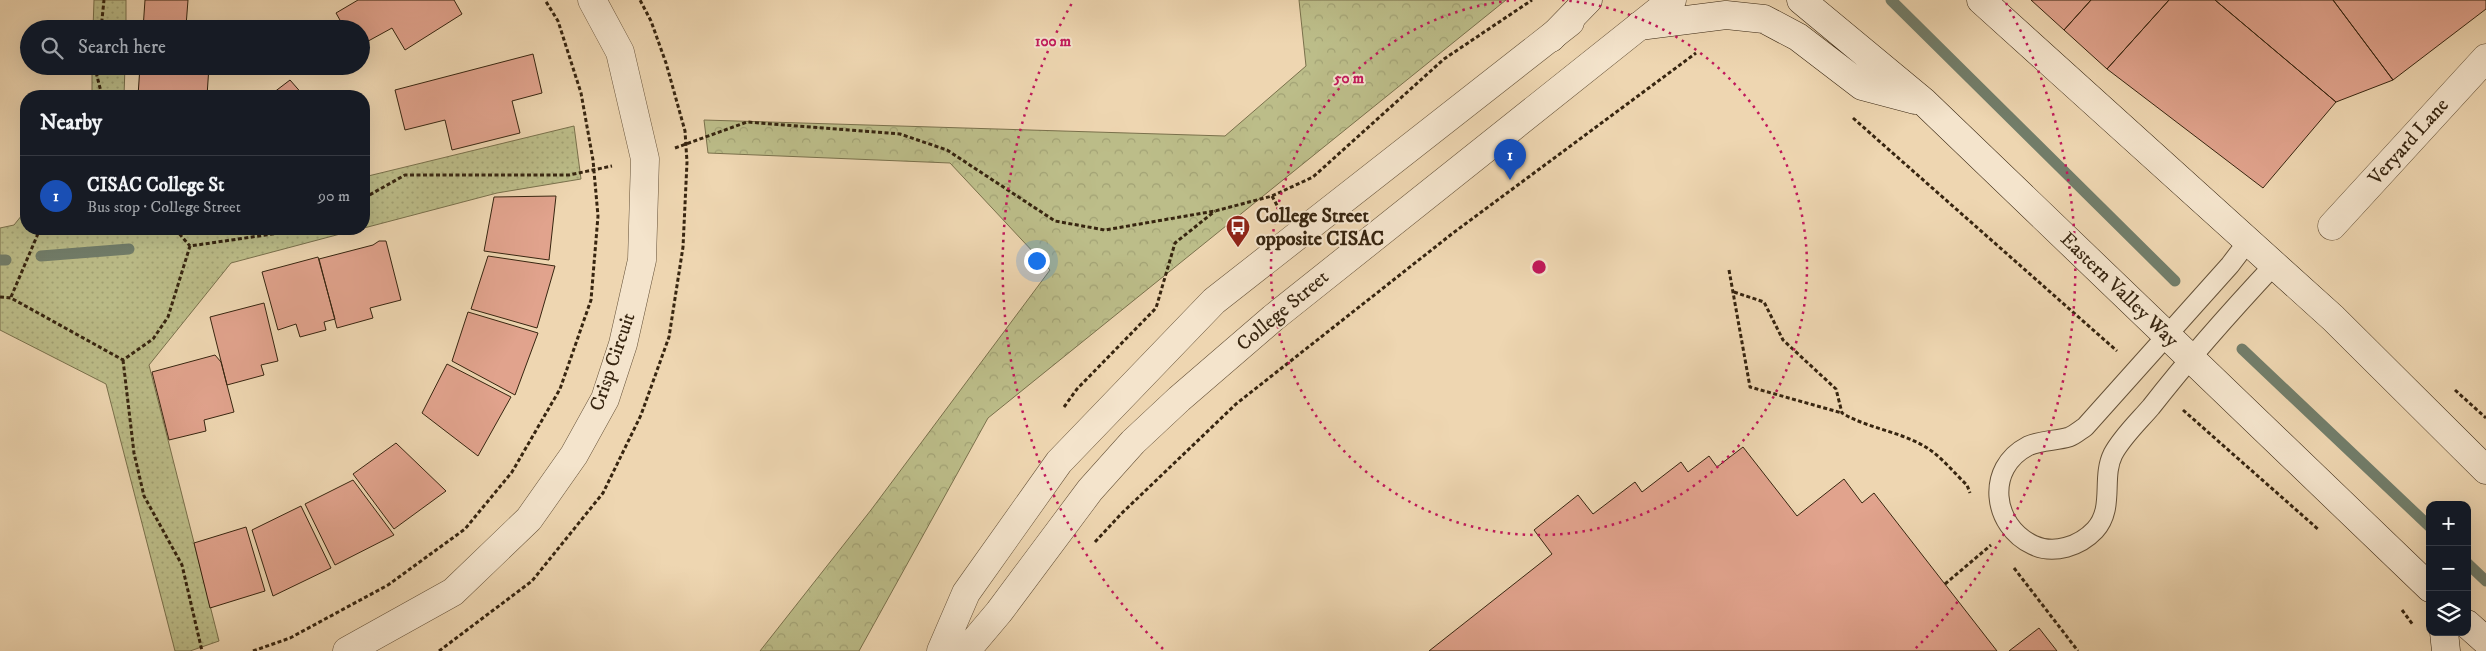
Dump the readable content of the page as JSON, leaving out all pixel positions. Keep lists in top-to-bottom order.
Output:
{
  "streets": {
    "street": [
      "Veryard Lane",
      "Eastern Valley Way",
      "College Street",
      "Crisp Circuit"
    ]
  },
  "places": {
    "bus stop": ["College Street opposite CISAC"]
  },
  "page": {
    "search": "Search here",
    "heading": "Nearby",
    "pins": "1",
    "list": [
      {
        "mark": "1",
        "name": "CISAC College St",
        "note": "Bus stop · College Street",
        "value": "90 m"
      }
    ],
    "map_buttons": ["+", "−"]
  },
  "rings": ["100 m", "50 m"]
}
